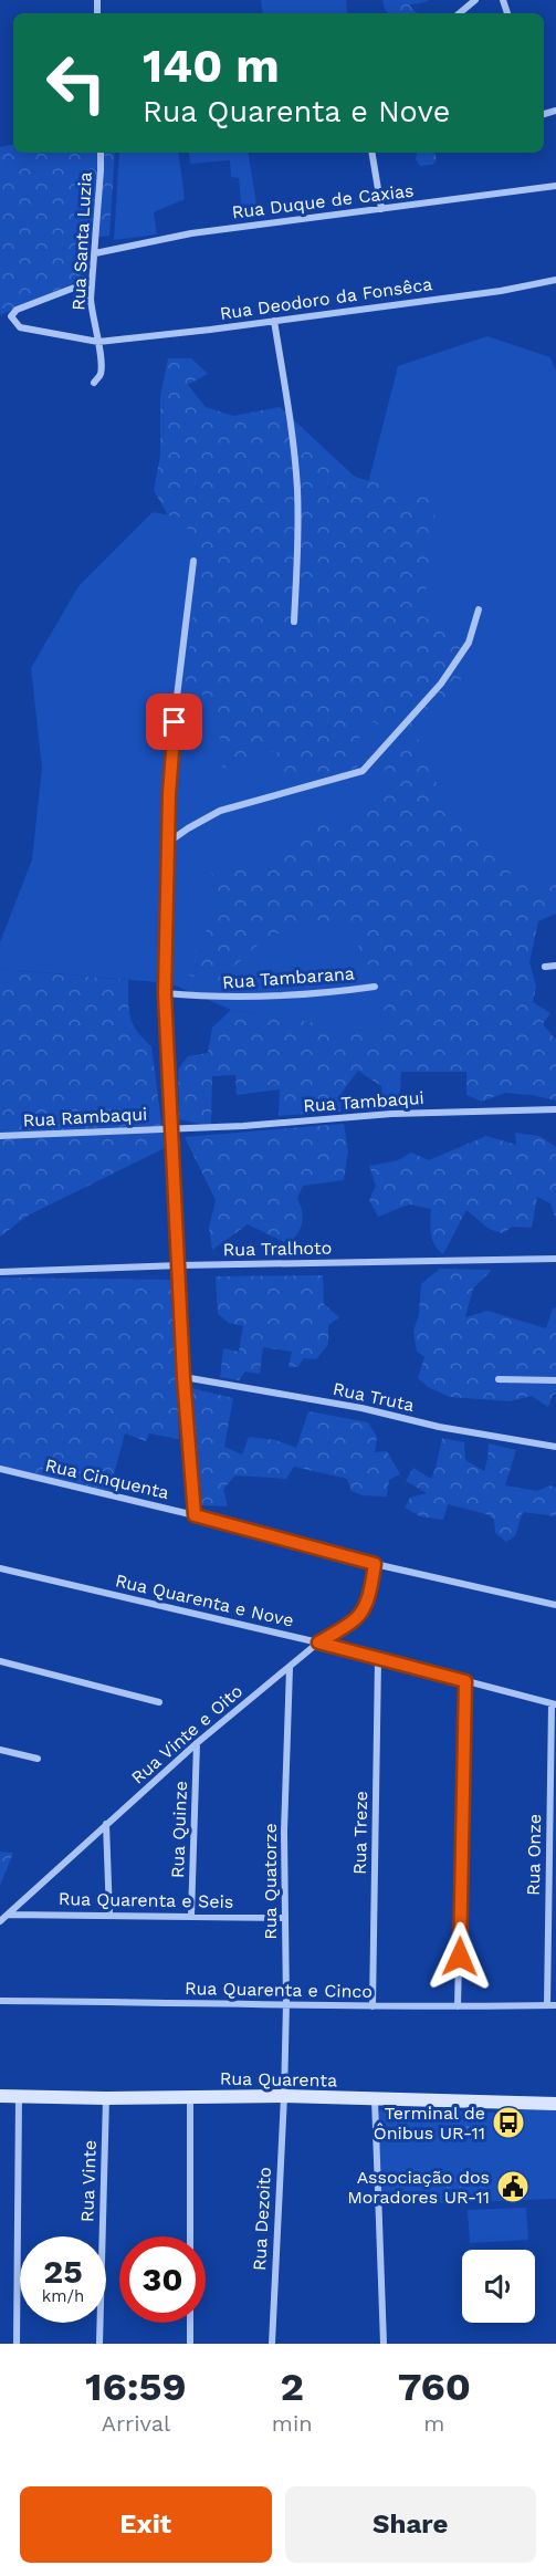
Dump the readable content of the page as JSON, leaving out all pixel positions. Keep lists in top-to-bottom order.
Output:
{
  "streets": {
    "street": [
      "Rua Duque de Caxias",
      "Rua Santa Luzia",
      "Rua Deodoro da Fonsêca",
      "Rua Tambarana",
      "Rua Tambaqui",
      "Rua Rambaqui",
      "Rua Tralhoto",
      "Rua Truta",
      "Rua Cinquenta",
      "Rua Quarenta e Nove",
      "Rua Vinte e Oito",
      "Rua Quinze",
      "Rua Treze",
      "Rua Onze",
      "Rua Quatorze",
      "Rua Quarenta e Seis",
      "Rua Quarenta e Cinco",
      "Rua Quarenta",
      "Rua Vinte",
      "Rua Dezoito"
    ]
  },
  "crossings": [
    ["Rua Duque de Caxias", "Rua Santa Luzia"],
    ["Rua Santa Luzia", "Rua Deodoro da Fonsêca"],
    ["Rua Tambaqui", "Rua Rambaqui"],
    ["Rua Cinquenta", "Rua Vinte e Oito"],
    ["Rua Quarenta e Nove", "Rua Vinte e Oito"],
    ["Rua Quarenta e Nove", "Rua Treze"],
    ["Rua Quarenta e Nove", "Rua Onze"],
    ["Rua Vinte e Oito", "Rua Quinze"],
    ["Rua Vinte e Oito", "Rua Quatorze"],
    ["Rua Vinte e Oito", "Rua Quarenta e Seis"],
    ["Rua Quinze", "Rua Quarenta e Seis"],
    ["Rua Treze", "Rua Quarenta e Cinco"],
    ["Rua Onze", "Rua Quarenta e Cinco"],
    ["Rua Quatorze", "Rua Quarenta e Seis"],
    ["Rua Quatorze", "Rua Quarenta e Cinco"],
    ["Rua Quatorze", "Rua Quarenta"],
    ["Rua Quatorze", "Rua Dezoito"],
    ["Rua Quarenta", "Rua Vinte"],
    ["Rua Quarenta", "Rua Dezoito"]
  ],
  "places": {
    "bus stop": ["Terminal de Ônibus UR-11"],
    "public building": ["Associação dos Moradores UR-11"]
  },
  "page": {
    "turn": ["140 m", "Rua Quarenta e Nove"],
    "speed": "25 km/h",
    "limit": "30",
    "eta": [
      "16:59",
      "Arrival",
      "2",
      "min",
      "760",
      "m"
    ],
    "buttons": ["Exit", "Share"]
  }
}
